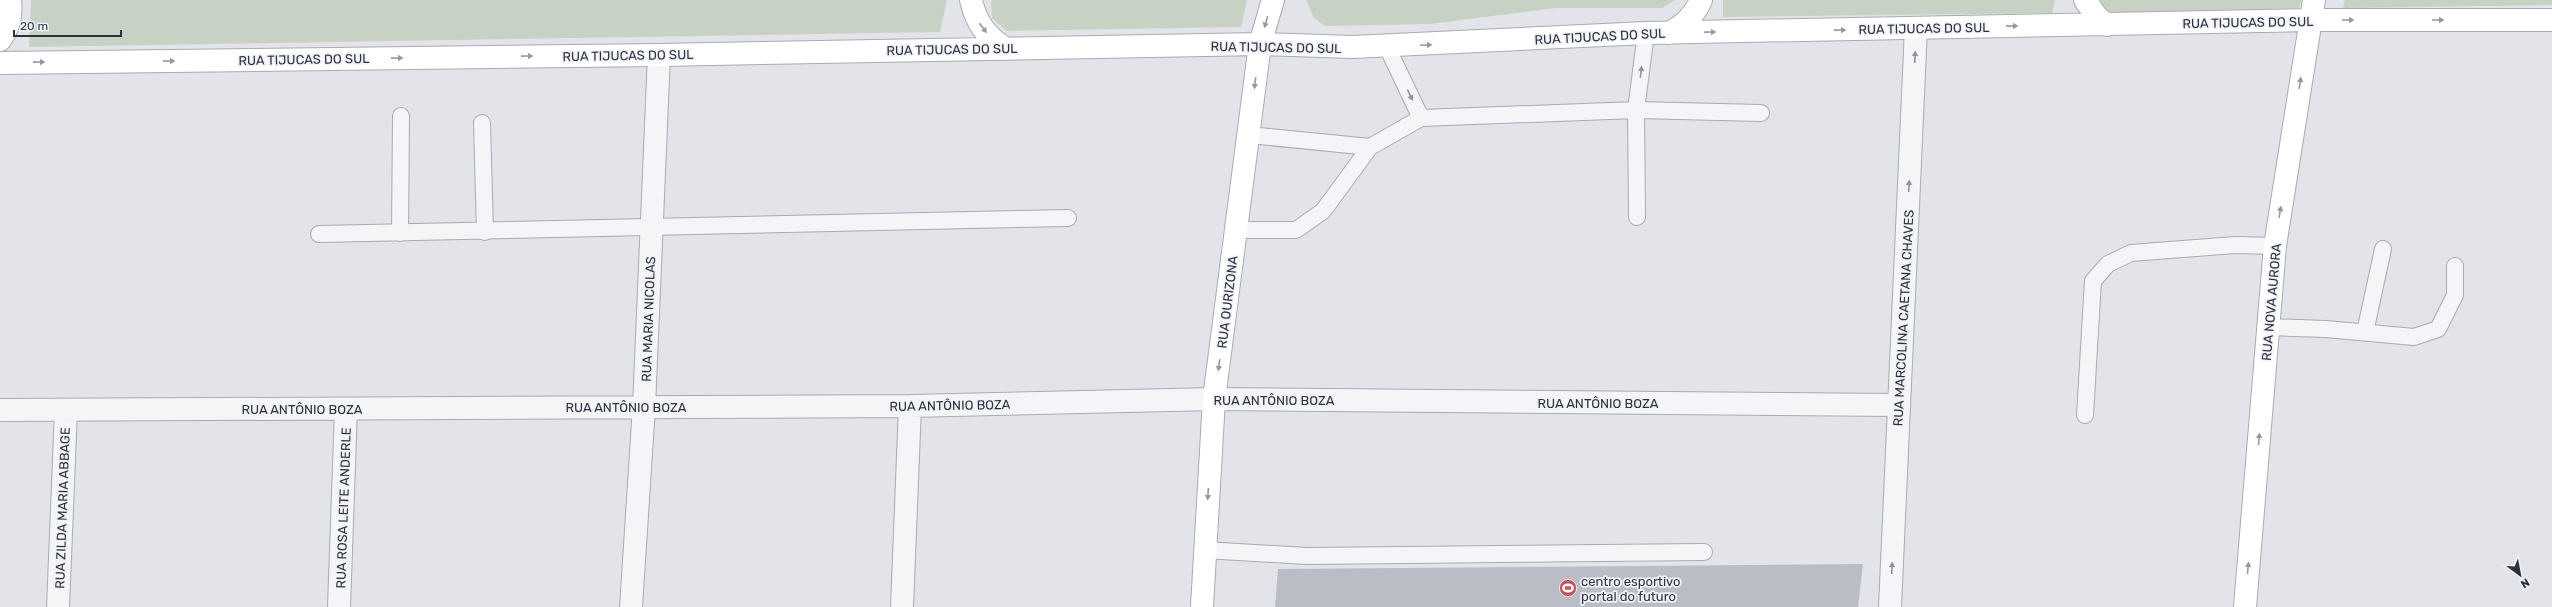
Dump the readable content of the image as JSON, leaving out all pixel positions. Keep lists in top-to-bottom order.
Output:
{
  "streets": {
    "main road": ["RUA TIJUCAS DO SUL", "RUA OURIZONA", "RUA NOVA AURORA"],
    "street": [
      "RUA MARCOLINA CAETANA CHAVES",
      "RUA MARIA NICOLAS",
      "RUA ANTÔNIO BOZA",
      "RUA ZILDA MARIA ABBAGE",
      "RUA ROSA LEITE ANDERLE"
    ]
  },
  "crossings": [
    ["RUA TIJUCAS DO SUL", "RUA OURIZONA"],
    ["RUA TIJUCAS DO SUL", "RUA NOVA AURORA"],
    ["RUA TIJUCAS DO SUL", "RUA MARCOLINA CAETANA CHAVES"],
    ["RUA TIJUCAS DO SUL", "RUA MARIA NICOLAS"],
    ["RUA OURIZONA", "RUA ANTÔNIO BOZA"],
    ["RUA MARCOLINA CAETANA CHAVES", "RUA ANTÔNIO BOZA"],
    ["RUA MARIA NICOLAS", "RUA ANTÔNIO BOZA"],
    ["RUA ANTÔNIO BOZA", "RUA ZILDA MARIA ABBAGE"],
    ["RUA ANTÔNIO BOZA", "RUA ROSA LEITE ANDERLE"]
  ],
  "one_way": [
    "RUA TIJUCAS DO SUL",
    "RUA OURIZONA",
    "RUA NOVA AURORA",
    "RUA MARCOLINA CAETANA CHAVES"
  ],
  "places": {
    "sports": ["centro esportivo portal do futuro"]
  },
  "scale_bar": "20 m",
  "north": "bottom right"
}
